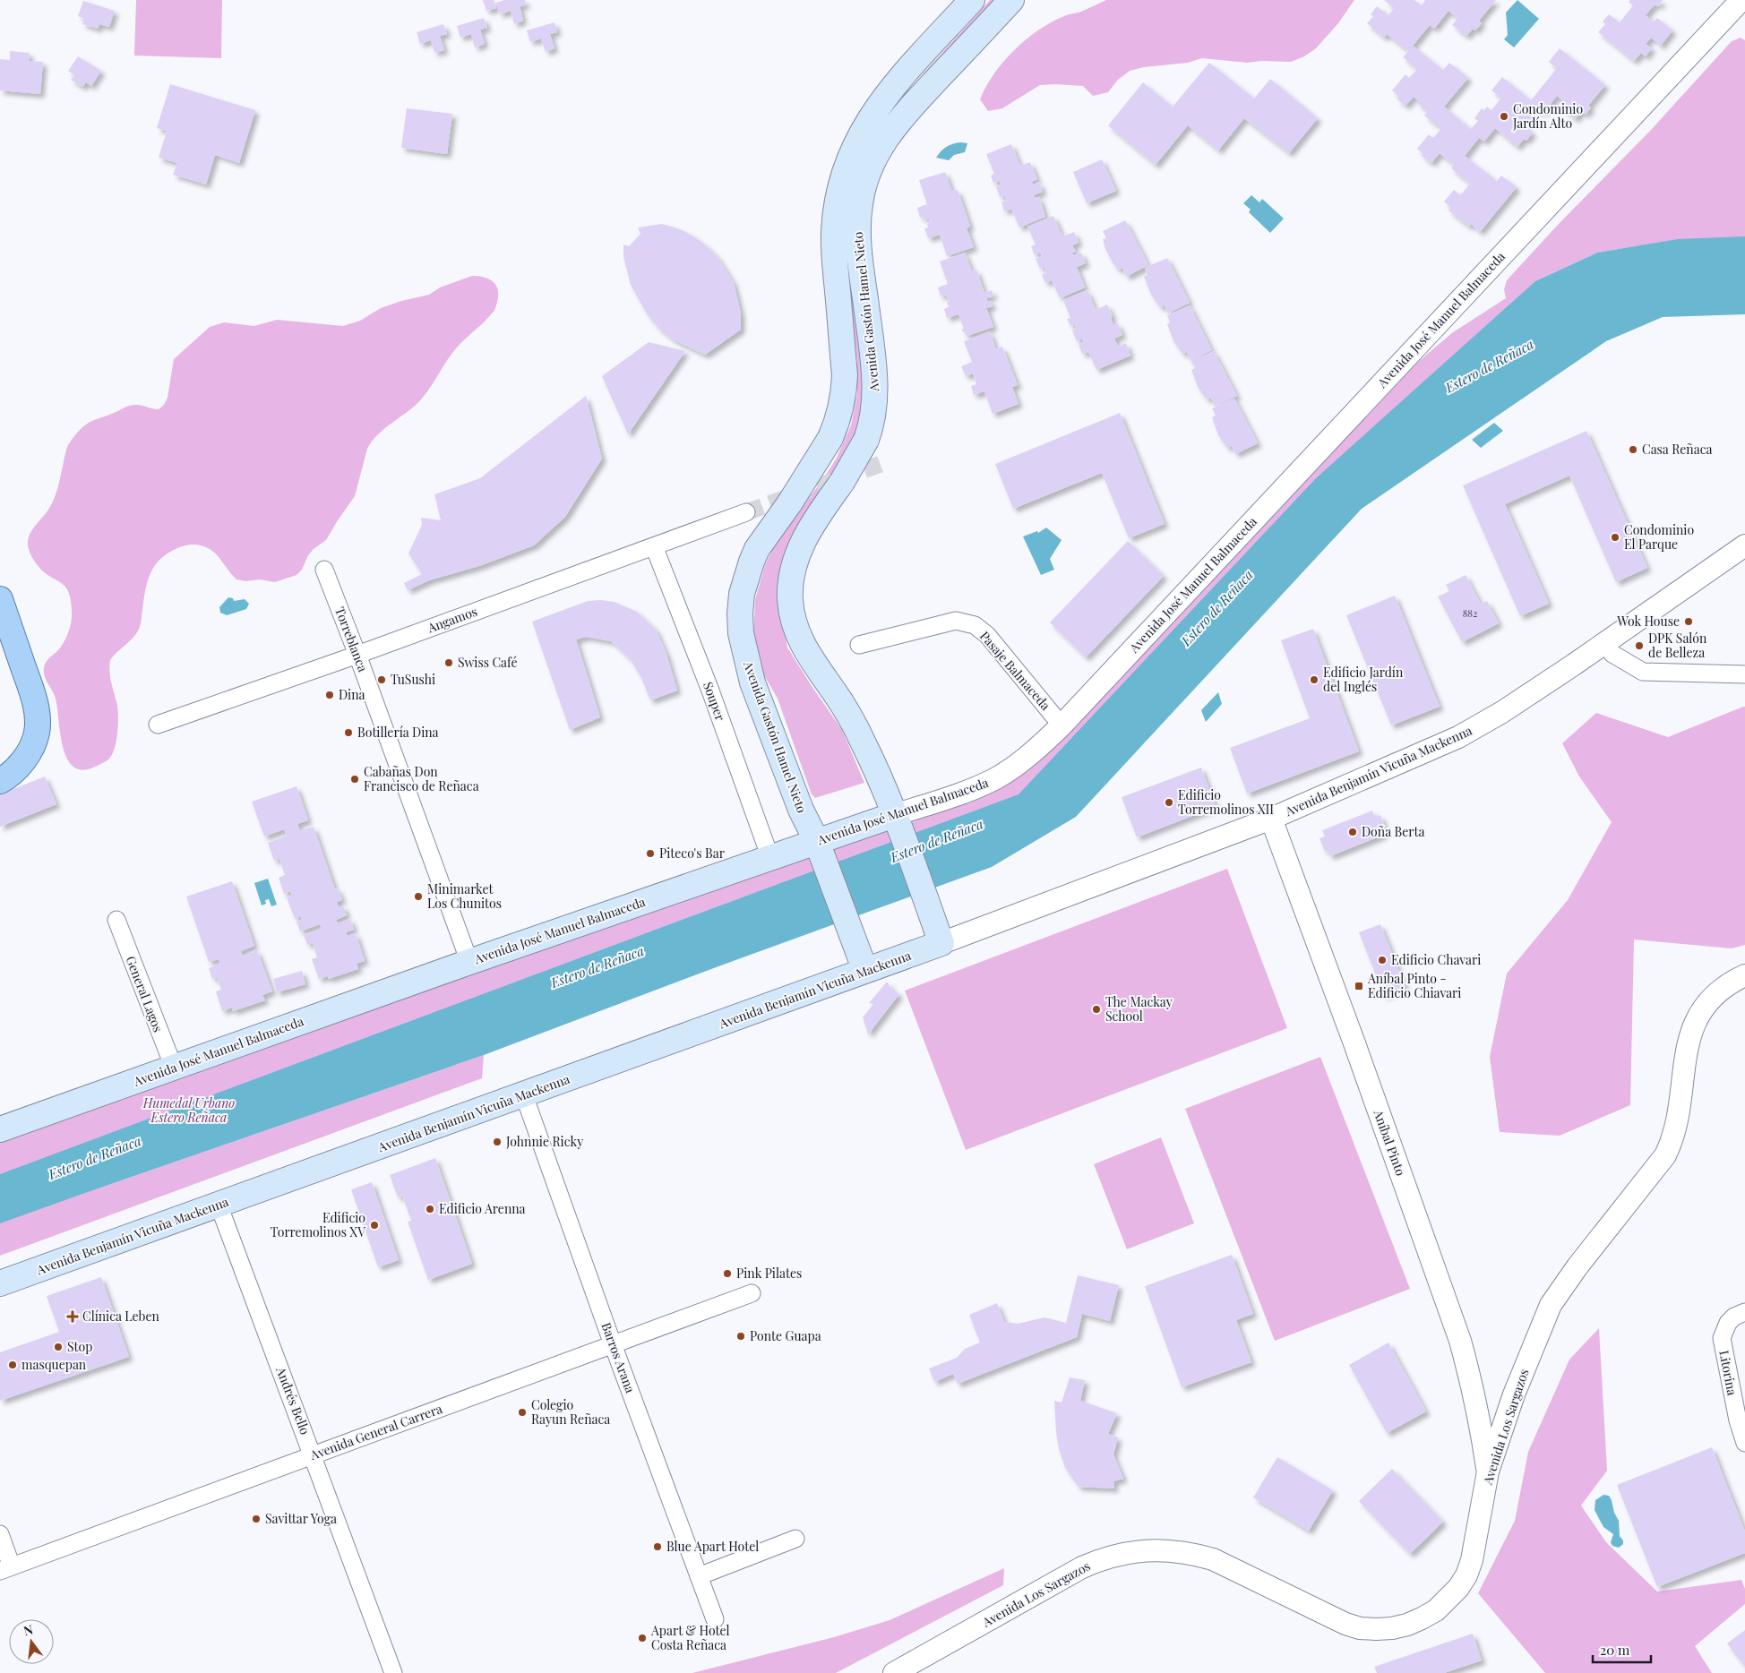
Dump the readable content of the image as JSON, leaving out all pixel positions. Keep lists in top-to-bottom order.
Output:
{
  "streets": {
    "main road": ["Avenida Gastón Hamel Nieto", "Avenida José Manuel Balmaceda", "Avenida Benjamín Vicuña Mackenna"],
    "street": [
      "Angamos",
      "Torreblanca",
      "Pasaje Balmaceda",
      "Souper",
      "General Lagos",
      "Aníbal Pinto",
      "Barros Arana",
      "Litorina",
      "Andrés Bello",
      "Avenida Los Sargazos",
      "Avenida General Carrera"
    ]
  },
  "crossings": [
    ["Avenida Gastón Hamel Nieto", "Avenida José Manuel Balmaceda"],
    ["Avenida Gastón Hamel Nieto", "Avenida Benjamín Vicuña Mackenna"],
    ["Avenida José Manuel Balmaceda", "Torreblanca"],
    ["Avenida José Manuel Balmaceda", "Pasaje Balmaceda"],
    ["Avenida José Manuel Balmaceda", "Souper"],
    ["Avenida José Manuel Balmaceda", "General Lagos"],
    ["Angamos", "Torreblanca"],
    ["Angamos", "Souper"],
    ["Avenida Benjamín Vicuña Mackenna", "Aníbal Pinto"],
    ["Avenida Benjamín Vicuña Mackenna", "Barros Arana"],
    ["Avenida Benjamín Vicuña Mackenna", "Andrés Bello"],
    ["Aníbal Pinto", "Avenida Los Sargazos"],
    ["Barros Arana", "Avenida General Carrera"],
    ["Andrés Bello", "Avenida General Carrera"]
  ],
  "water": ["Estero de Reñaca"],
  "parks": ["Humedal Urbano Estero Reñaca"],
  "places": {
    "other": [
      "Condominio Jardín Alto",
      "Casa Reñaca",
      "Condominio El Parque",
      "Wok House",
      "DPK Salón de Belleza",
      "Swiss Café",
      "TuSushi",
      "Edificio Jardín del Inglés",
      "Dina",
      "Botillería Dina",
      "Cabañas Don Francisco de Reñaca",
      "Edificio Torremolinos XII",
      "Doña Berta",
      "Piteco's Bar",
      "Minimarket Los Chunitos",
      "Edificio Chavari",
      "The Mackay School",
      "Johnnie Ricky",
      "Edificio Arenna",
      "Edificio Torremolinos XV",
      "Pink Pilates",
      "Ponte Guapa",
      "Stop",
      "masquepan",
      "Colegio Rayun Reñaca",
      "Savittar Yoga",
      "Blue Apart Hotel",
      "Apart & Hotel Costa Reñaca"
    ],
    "transit": ["Aníbal Pinto - Edificio Chiavari"],
    "health": ["Clínica Leben"]
  },
  "house_numbers": ["882"],
  "scale_bar": "20 m",
  "north": "top"
}
